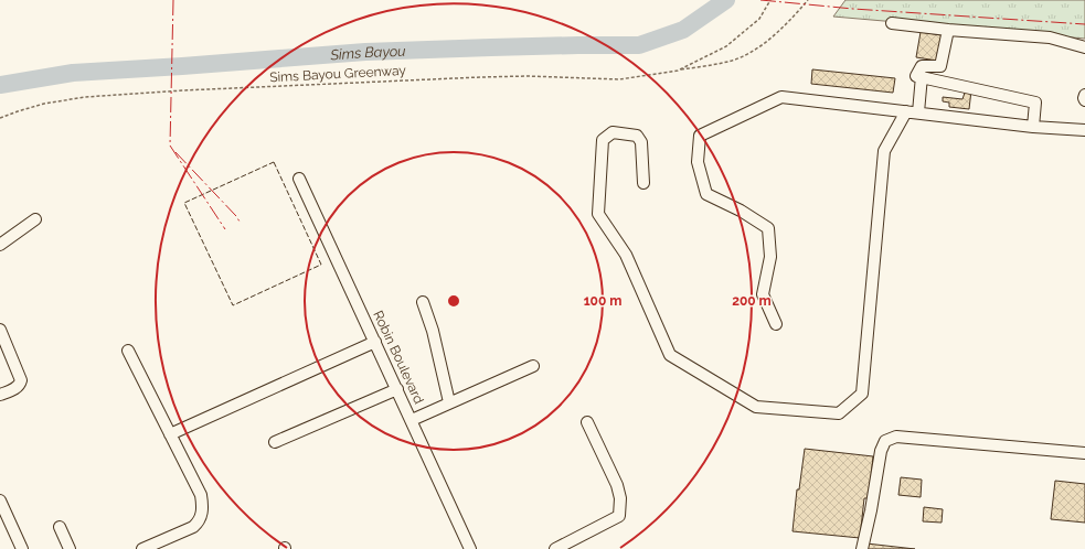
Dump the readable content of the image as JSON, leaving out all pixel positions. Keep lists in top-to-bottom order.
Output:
{
  "streets": {
    "street": ["Robin Boulevard"],
    "path": ["Sims Bayou Greenway"]
  },
  "water": ["Sims Bayou"],
  "rings": ["100 m", "200 m"]
}
